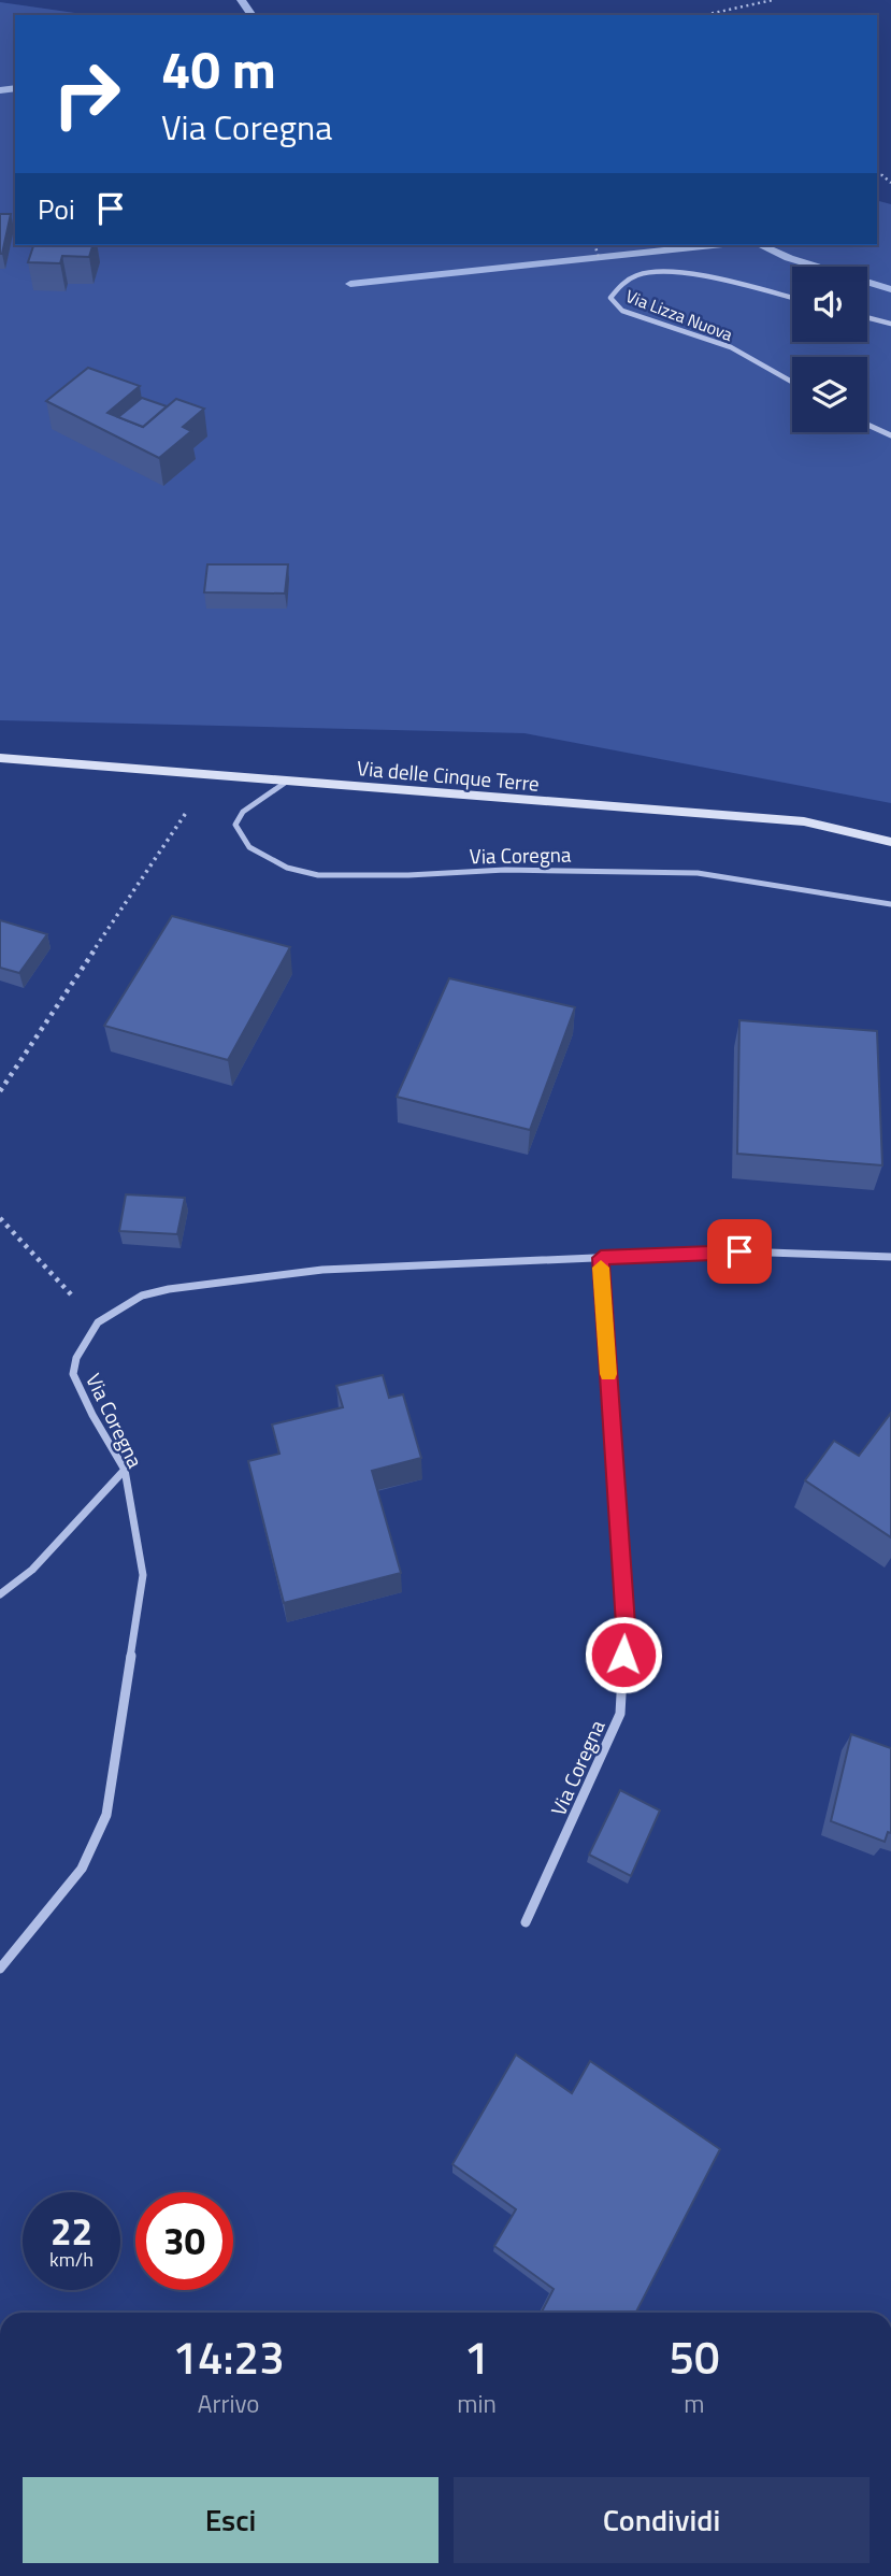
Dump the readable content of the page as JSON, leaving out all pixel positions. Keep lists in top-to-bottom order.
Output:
{
  "streets": {
    "main road": ["Via delle Cinque Terre"],
    "street": ["Via Lizza Nuova", "Via Coregna"]
  },
  "crossings": [
    ["Via delle Cinque Terre", "Via Coregna"]
  ],
  "page": {
    "turn": ["40 m", "Via Coregna"],
    "then": "Poi",
    "speed": "22 km/h",
    "limit": "30",
    "eta": [
      "14:23",
      "Arrivo",
      "1",
      "min",
      "50",
      "m"
    ],
    "buttons": ["Esci", "Condividi"]
  }
}
